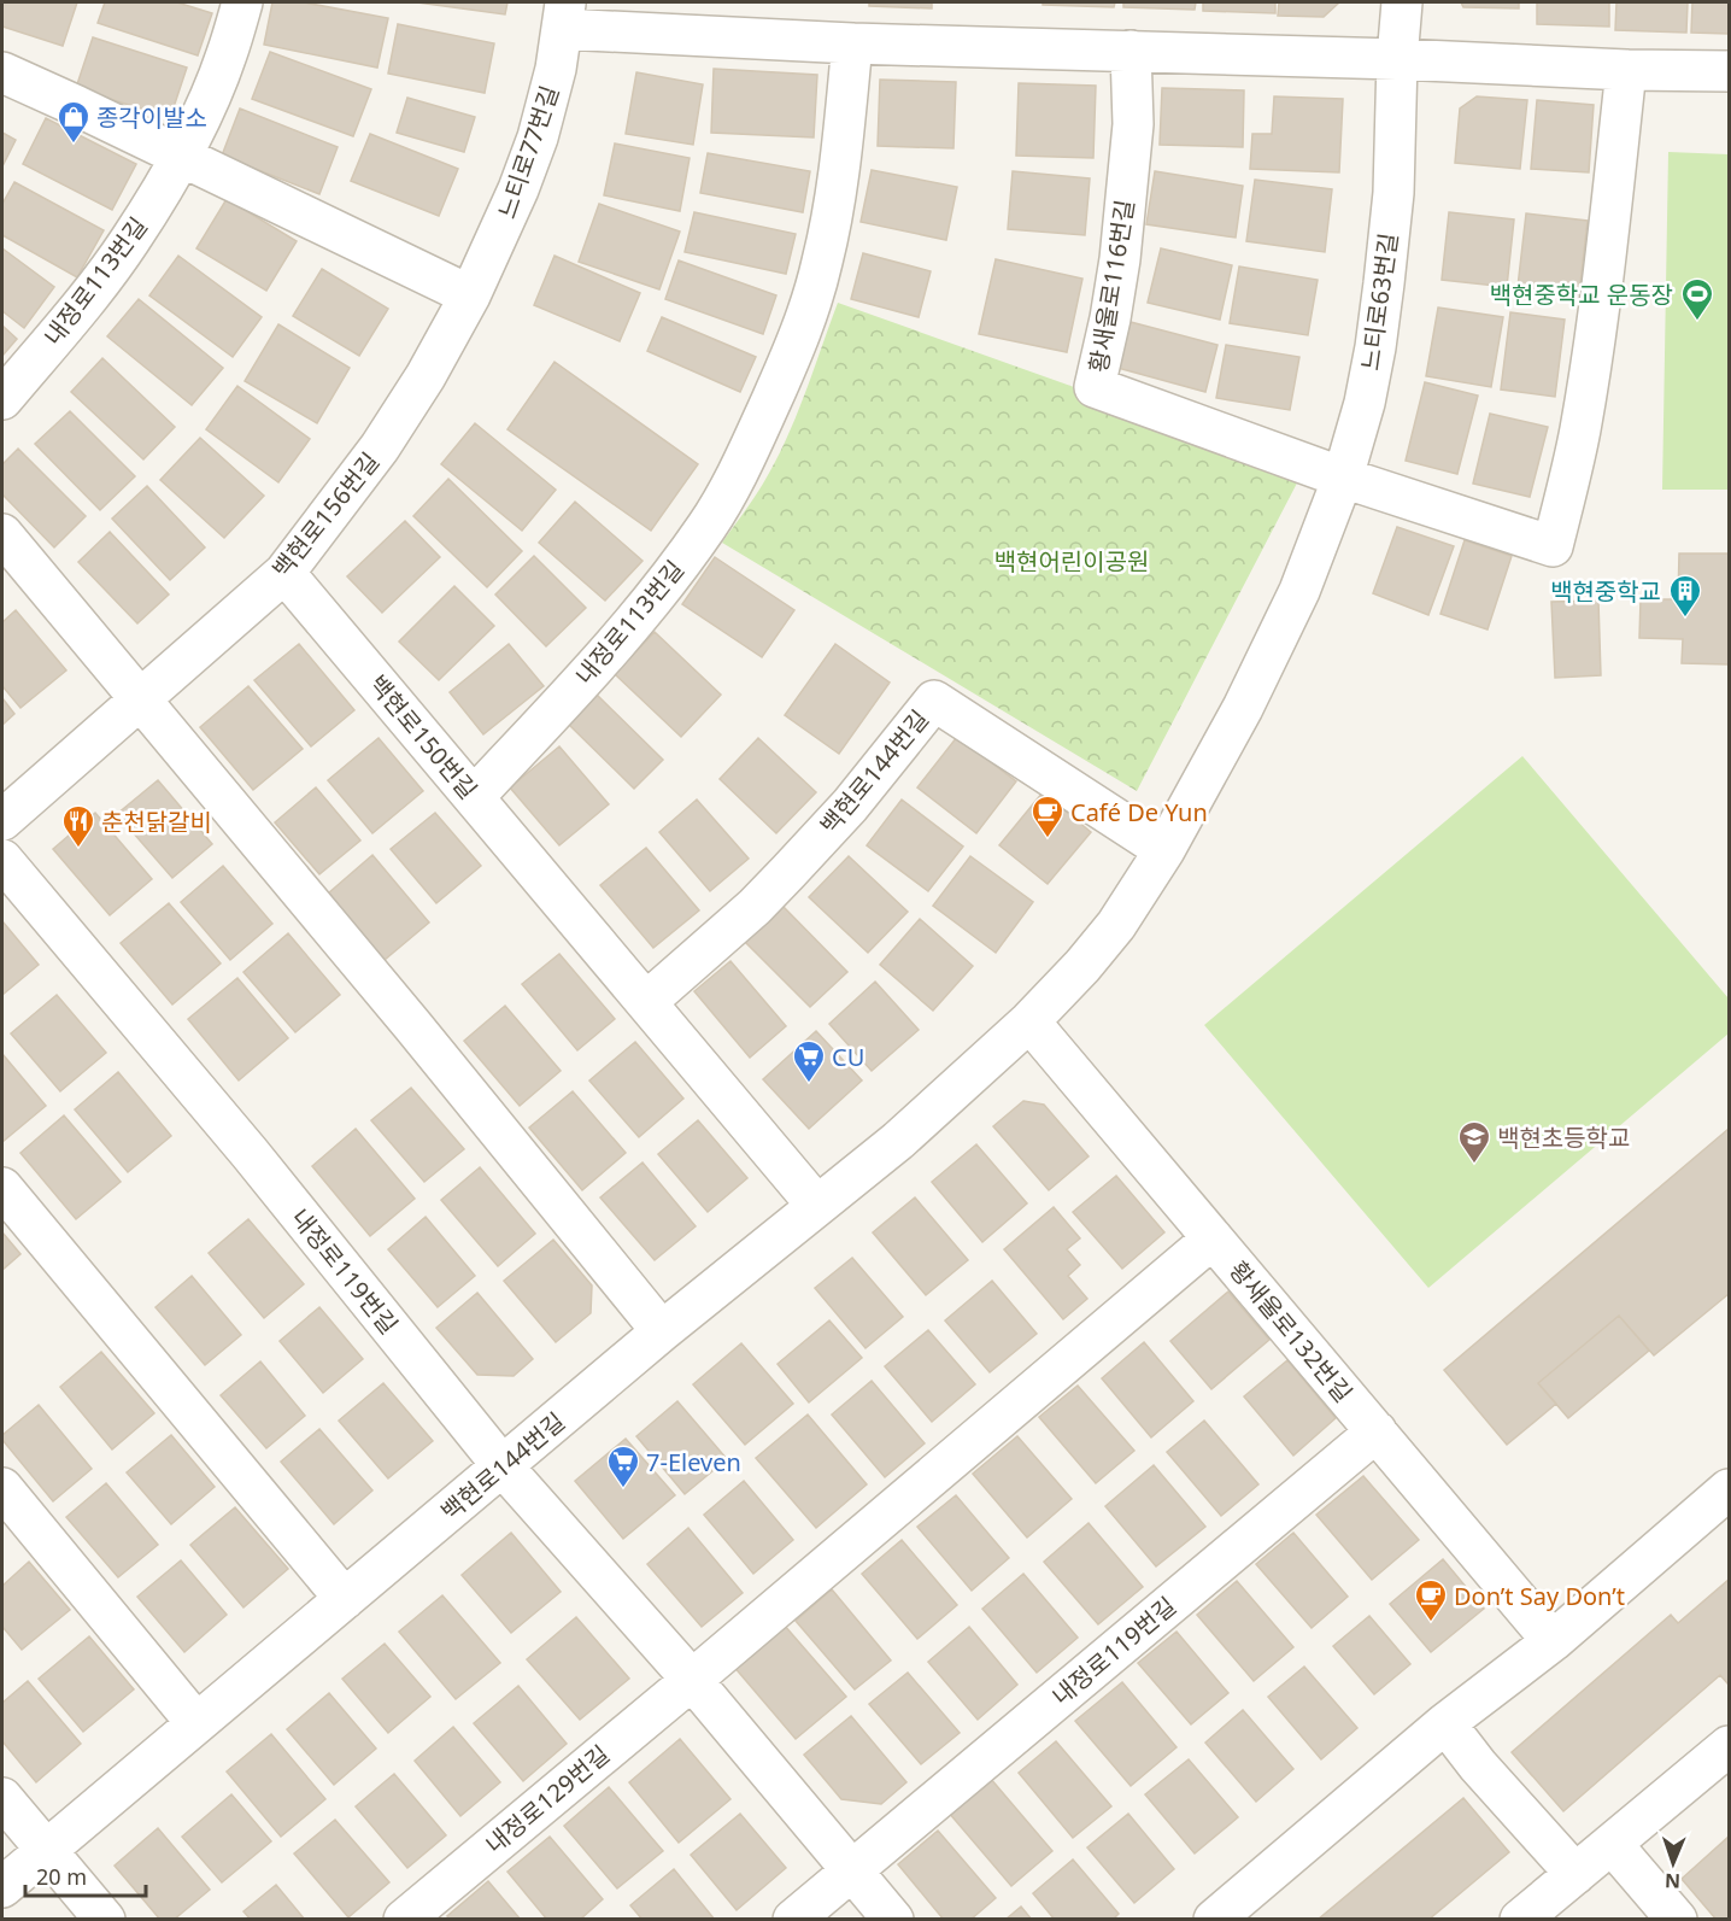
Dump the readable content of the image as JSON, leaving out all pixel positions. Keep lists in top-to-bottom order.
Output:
{
  "streets": {
    "street": [
      "느티로77번길",
      "내정로113번길",
      "황새울로116번길",
      "느티로63번길",
      "백현로156번길",
      "백현로150번길",
      "백현로144번길",
      "내정로119번길",
      "황새울로132번길",
      "내정로129번길"
    ]
  },
  "crossings": [
    ["느티로77번길", "백현로156번길"],
    ["내정로113번길", "백현로150번길"],
    ["황새울로116번길", "느티로63번길"],
    ["느티로63번길", "백현로144번길"],
    ["백현로156번길", "백현로150번길"],
    ["백현로150번길", "백현로144번길"],
    ["백현로144번길", "내정로119번길"],
    ["백현로144번길", "황새울로132번길"],
    ["내정로119번길", "황새울로132번길"],
    ["내정로119번길", "내정로129번길"]
  ],
  "parks": ["백현어린이공원"],
  "places": {
    "shop": ["종각이발소"],
    "sports": ["백현중학교 운동장"],
    "building": ["백현중학교"],
    "cafe": ["Café De Yun", "Don’t Say Don’t"],
    "restaurant": ["춘천닭갈비"],
    "supermarket": ["CU", "7-Eleven"],
    "school or university": ["백현초등학교"]
  },
  "scale_bar": "20 m",
  "north": "bottom"
}
